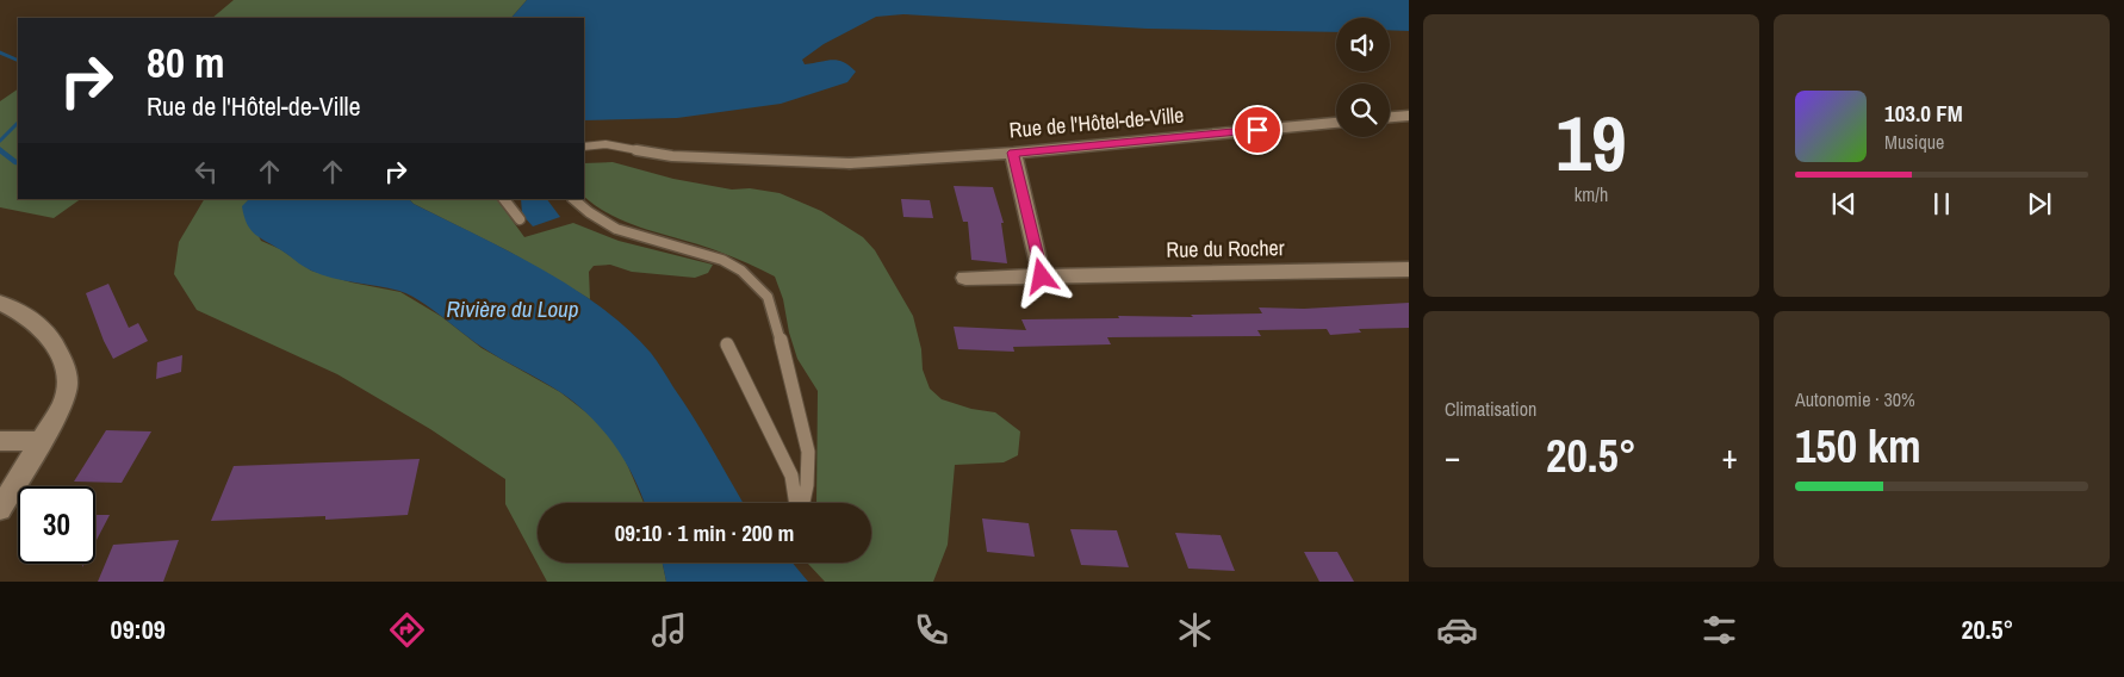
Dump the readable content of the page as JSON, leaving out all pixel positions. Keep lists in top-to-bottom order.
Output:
{
  "streets": {
    "street": ["Rue de l'Hôtel-de-Ville", "Rue du Rocher"]
  },
  "water": ["Rivière du Loup"],
  "page": {
    "tile": [
      ["19", "km/h"],
      "Climatisation",
      ["Autonomie · 30%", "150 km"]
    ],
    "turn": ["80 m", "Rue de l'Hôtel-de-Ville"],
    "song": ["103.0 FM", "Musique"],
    "heat": ["−", "20.5°", "+"],
    "limit": "30",
    "trip": "09:10 · 1 min · 200 m",
    "tabs": ["09:09", "20.5°"]
  }
}
